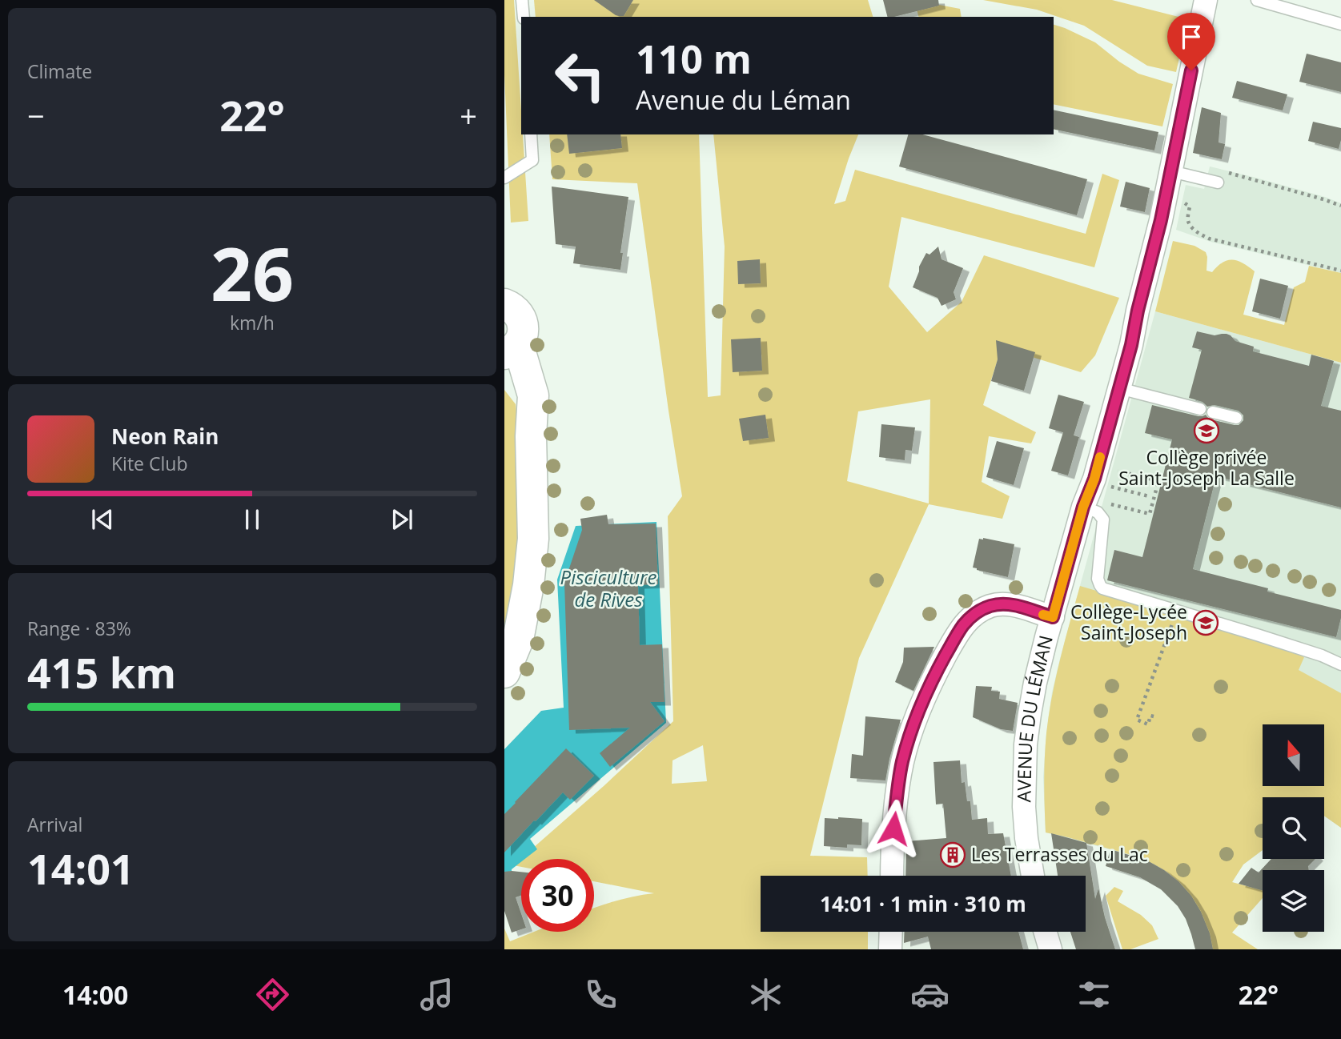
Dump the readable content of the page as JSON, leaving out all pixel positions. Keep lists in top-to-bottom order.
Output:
{
  "streets": {
    "street": ["AVENUE DU LÉMAN"]
  },
  "water": ["Pisciculture de Rives"],
  "places": {
    "school or university": ["Collège privée Saint-Joseph La Salle", "Collège-Lycée Saint-Joseph"],
    "building": ["Les Terrasses du Lac"]
  },
  "north": "top",
  "page": {
    "tile": [
      "Climate",
      ["26", "km/h"],
      ["Range · 83%", "415 km"],
      ["Arrival", "14:01"]
    ],
    "turn": ["110 m", "Avenue du Léman"],
    "heat": ["−", "22°", "+"],
    "song": ["Neon Rain", "Kite Club"],
    "limit": "30",
    "trip": "14:01 · 1 min · 310 m",
    "tabs": ["14:00", "22°"]
  }
}
